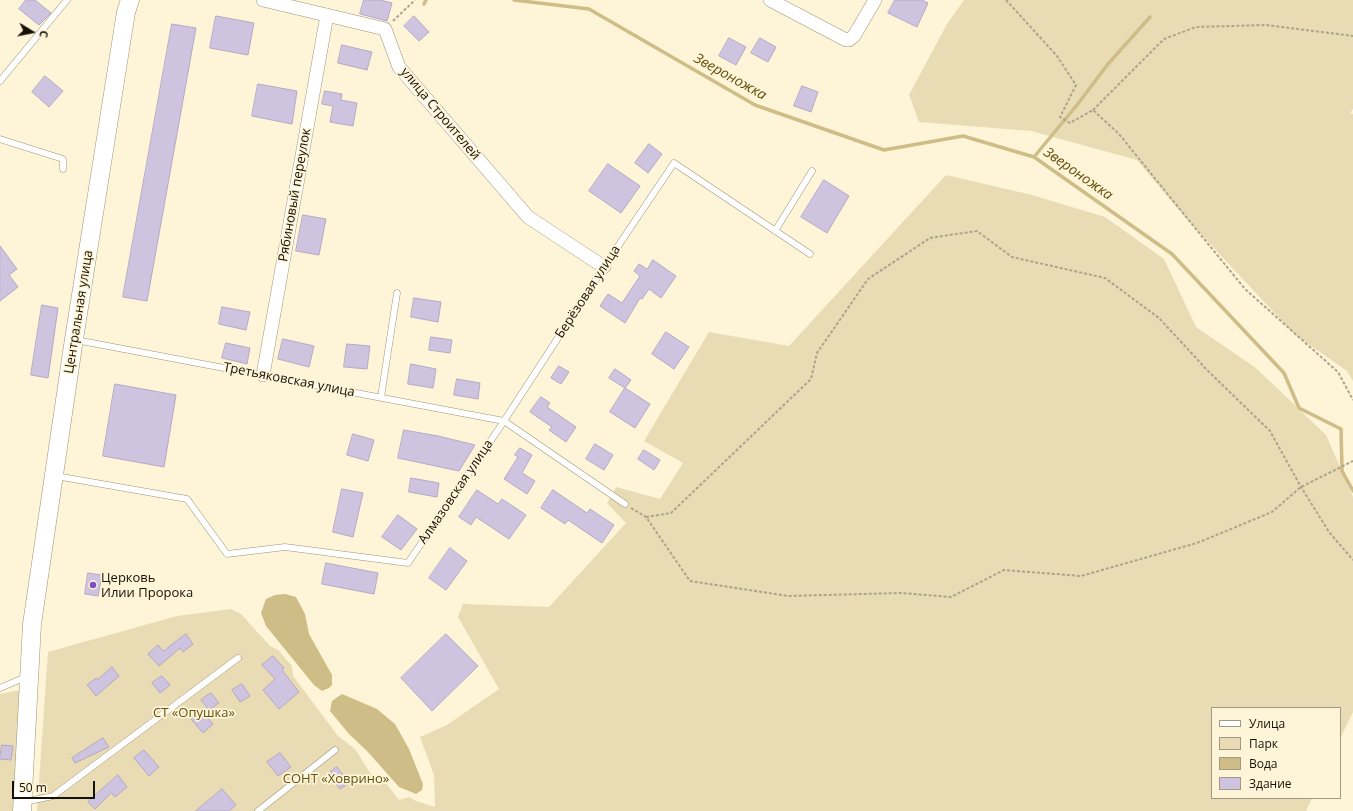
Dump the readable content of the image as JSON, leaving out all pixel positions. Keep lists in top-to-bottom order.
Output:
{
  "streets": {
    "street": ["улица Строителей", "Рябиновый переулок", "Центральная улица"],
    "lane": ["Берёзовая улица", "Третьяковская улица", "Алмазовская улица"]
  },
  "crossings": [
    ["улица Строителей", "Берёзовая улица"],
    ["Рябиновый переулок", "Третьяковская улица"],
    ["Берёзовая улица", "Третьяковская улица"],
    ["Берёзовая улица", "Алмазовская улица"],
    ["Центральная улица", "Третьяковская улица"],
    ["Центральная улица", "Алмазовская улица"],
    ["Третьяковская улица", "Алмазовская улица"]
  ],
  "water": ["Звероножка"],
  "parks": ["СТ «Опушка»", "СОНТ «Ховрино»"],
  "places": ["Церковь Илии Пророка"],
  "legend": [
    "Улица",
    "Парк",
    "Вода",
    "Здание"
  ],
  "scale_bar": "50 m",
  "north": "right"
}
